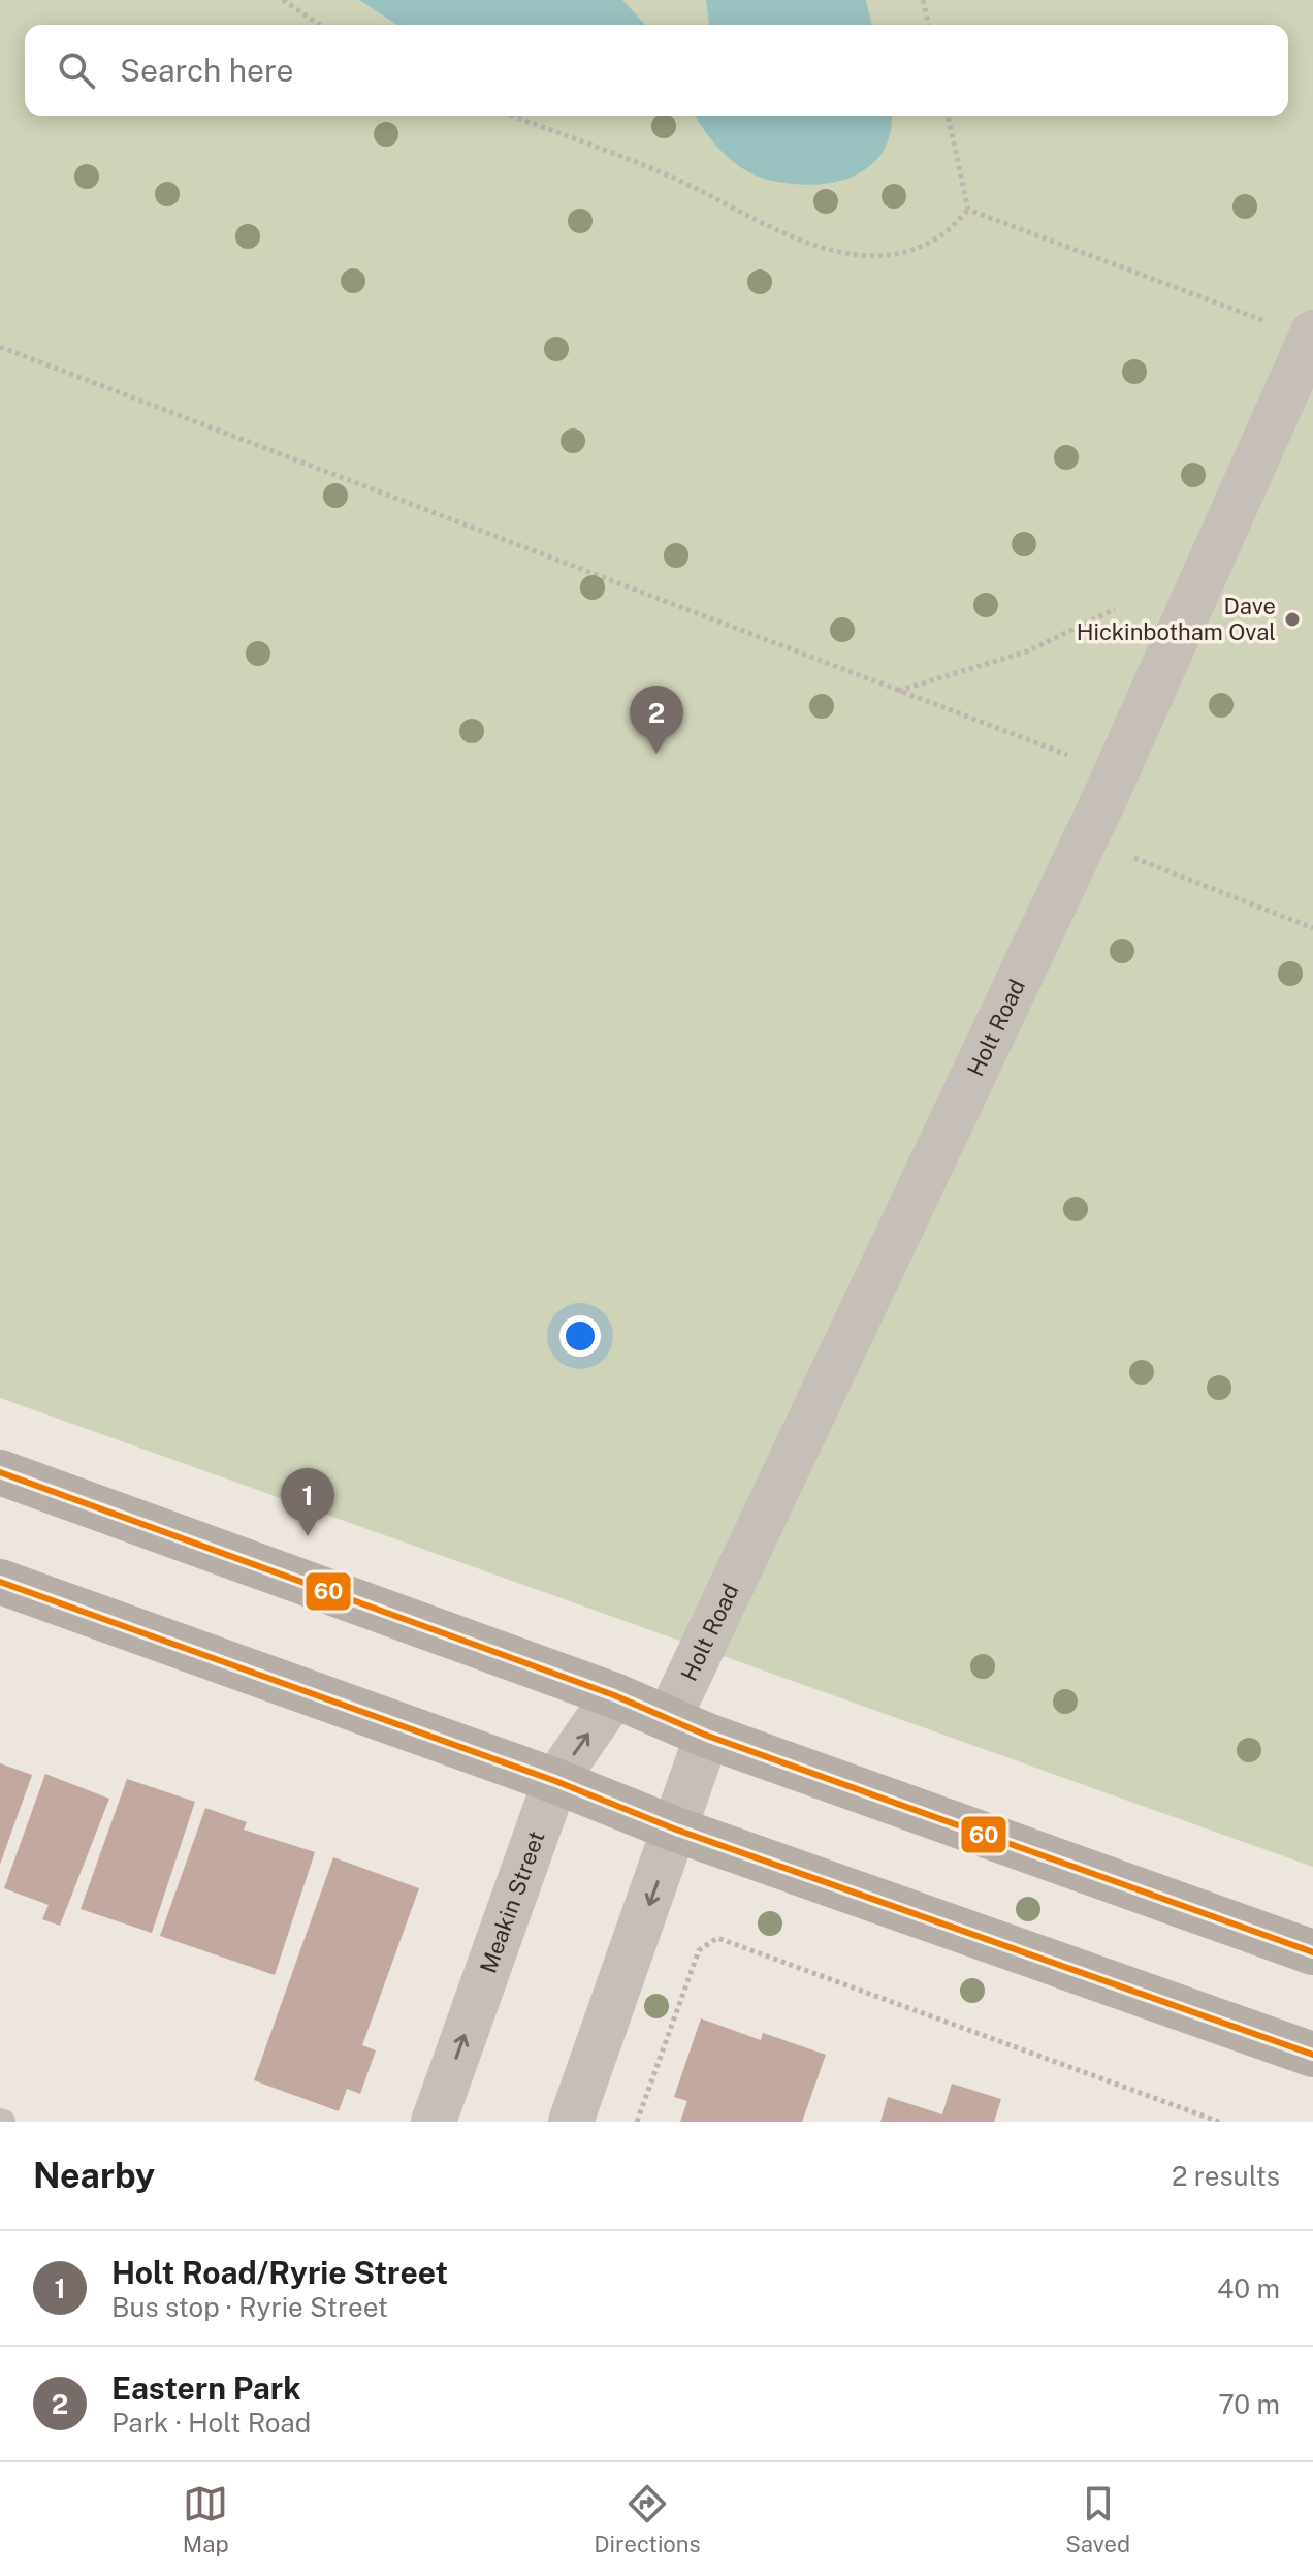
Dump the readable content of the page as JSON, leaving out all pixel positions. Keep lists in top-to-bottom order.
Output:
{
  "streets": {
    "street": ["Holt Road", "Meakin Street"]
  },
  "places": ["Dave Hickinbotham Oval"],
  "lines": ["transit line 60"],
  "page": {
    "search": "Search here",
    "pins": ["2", "1"],
    "heading": ["Nearby", "2 results"],
    "list": [
      {
        "mark": "1",
        "name": "Holt Road/Ryrie Street",
        "note": "Bus stop · Ryrie Street",
        "value": "40 m"
      },
      {
        "mark": "2",
        "name": "Eastern Park",
        "note": "Park · Holt Road",
        "value": "70 m"
      }
    ],
    "nav": ["Map", "Directions", "Saved"]
  }
}
